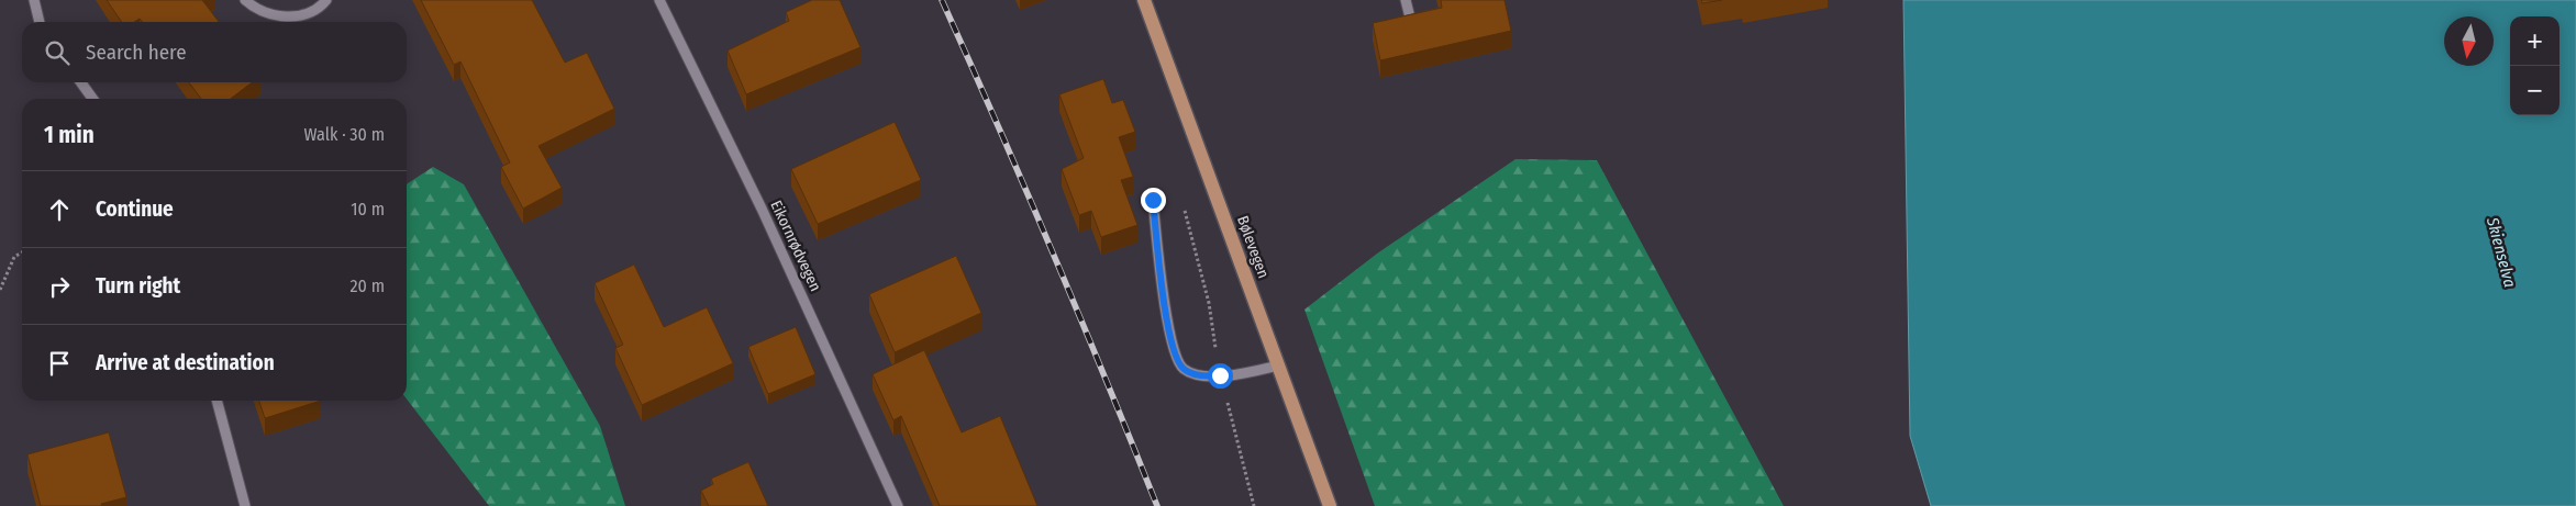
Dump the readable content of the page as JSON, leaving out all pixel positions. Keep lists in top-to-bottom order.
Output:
{
  "streets": {
    "main road": ["Bølevegen"],
    "street": ["Eikornrødvegen"]
  },
  "water": ["Skienselva"],
  "north": "bottom",
  "page": {
    "map_buttons": ["+", "−"],
    "search": "Search here",
    "heading": ["1 min", "Walk · 30 m"],
    "list": [
      ["Continue", "10 m"],
      ["Turn right", "20 m"],
      "Arrive at destination"
    ]
  }
}
